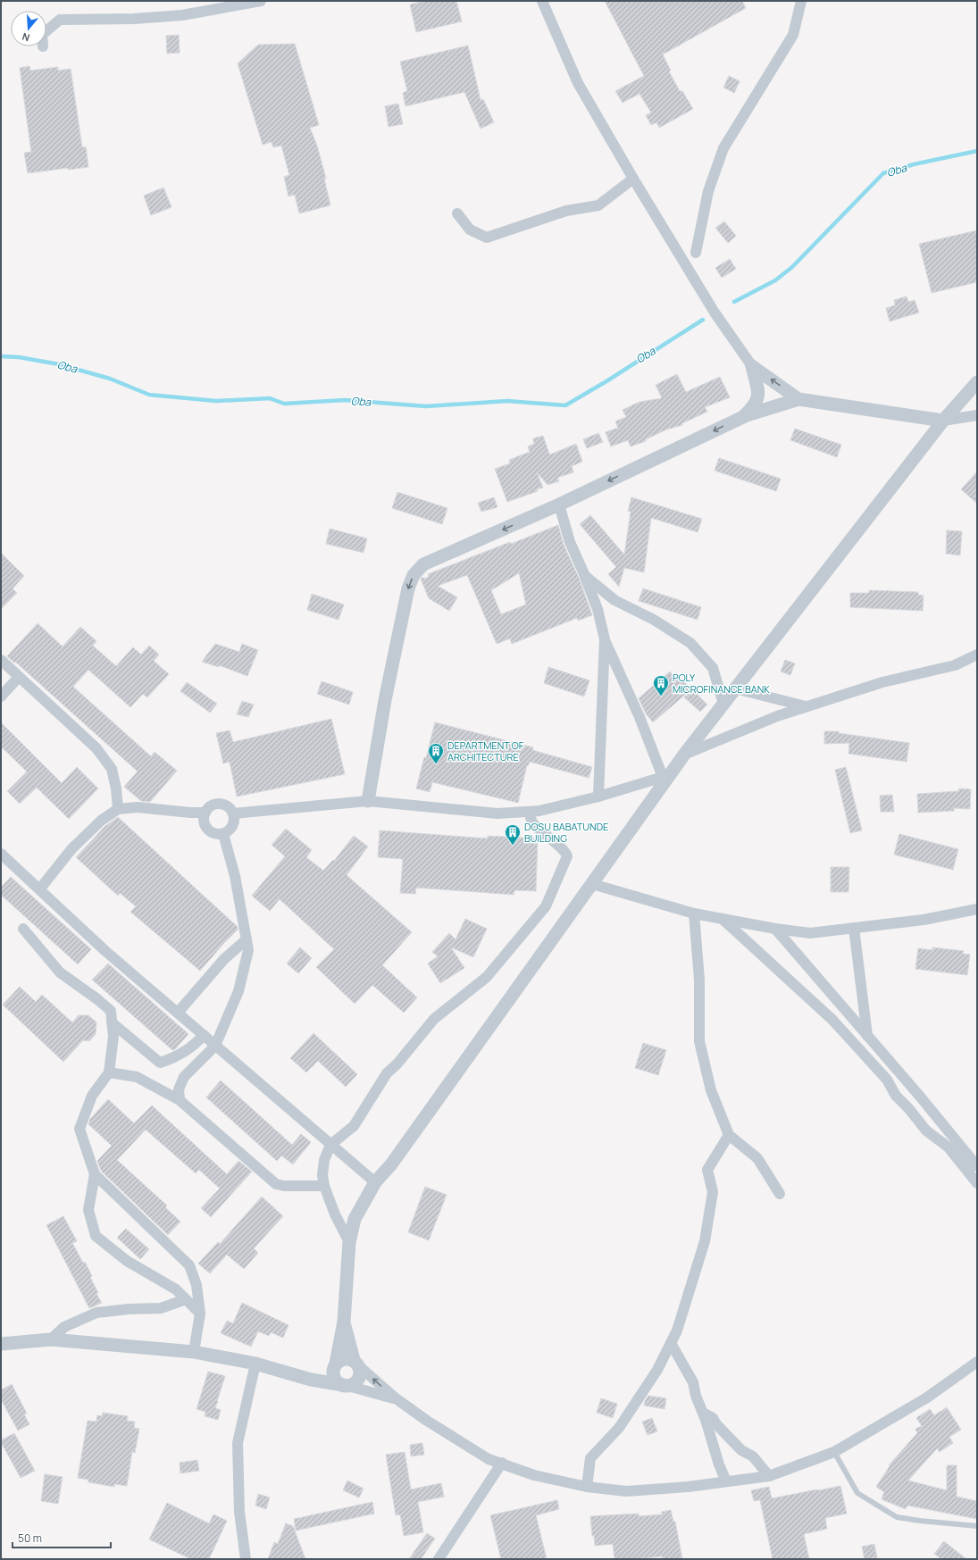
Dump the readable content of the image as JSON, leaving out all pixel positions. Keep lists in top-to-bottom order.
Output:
{
  "water": ["Oba"],
  "places": {
    "building": ["POLY MICROFINANCE BANK", "DEPARTMENT OF ARCHITECTURE", "DOSU BABATUNDE BUILDING"]
  },
  "scale_bar": "50 m",
  "north": "bottom"
}
